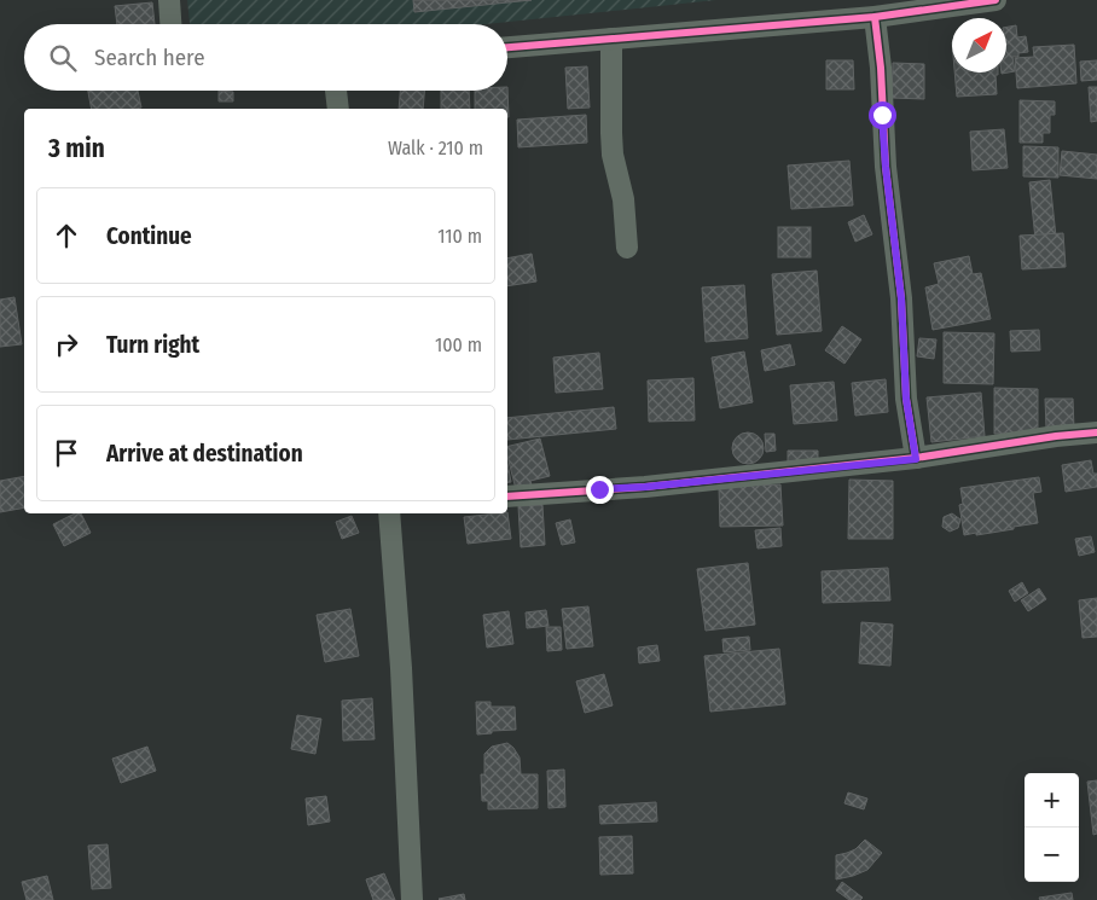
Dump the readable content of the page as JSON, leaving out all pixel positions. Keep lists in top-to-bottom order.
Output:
{
  "north": "top right",
  "page": {
    "search": "Search here",
    "heading": ["3 min", "Walk · 210 m"],
    "list": [
      ["Continue", "110 m"],
      ["Turn right", "100 m"],
      "Arrive at destination"
    ],
    "map_buttons": ["+", "−"]
  }
}
